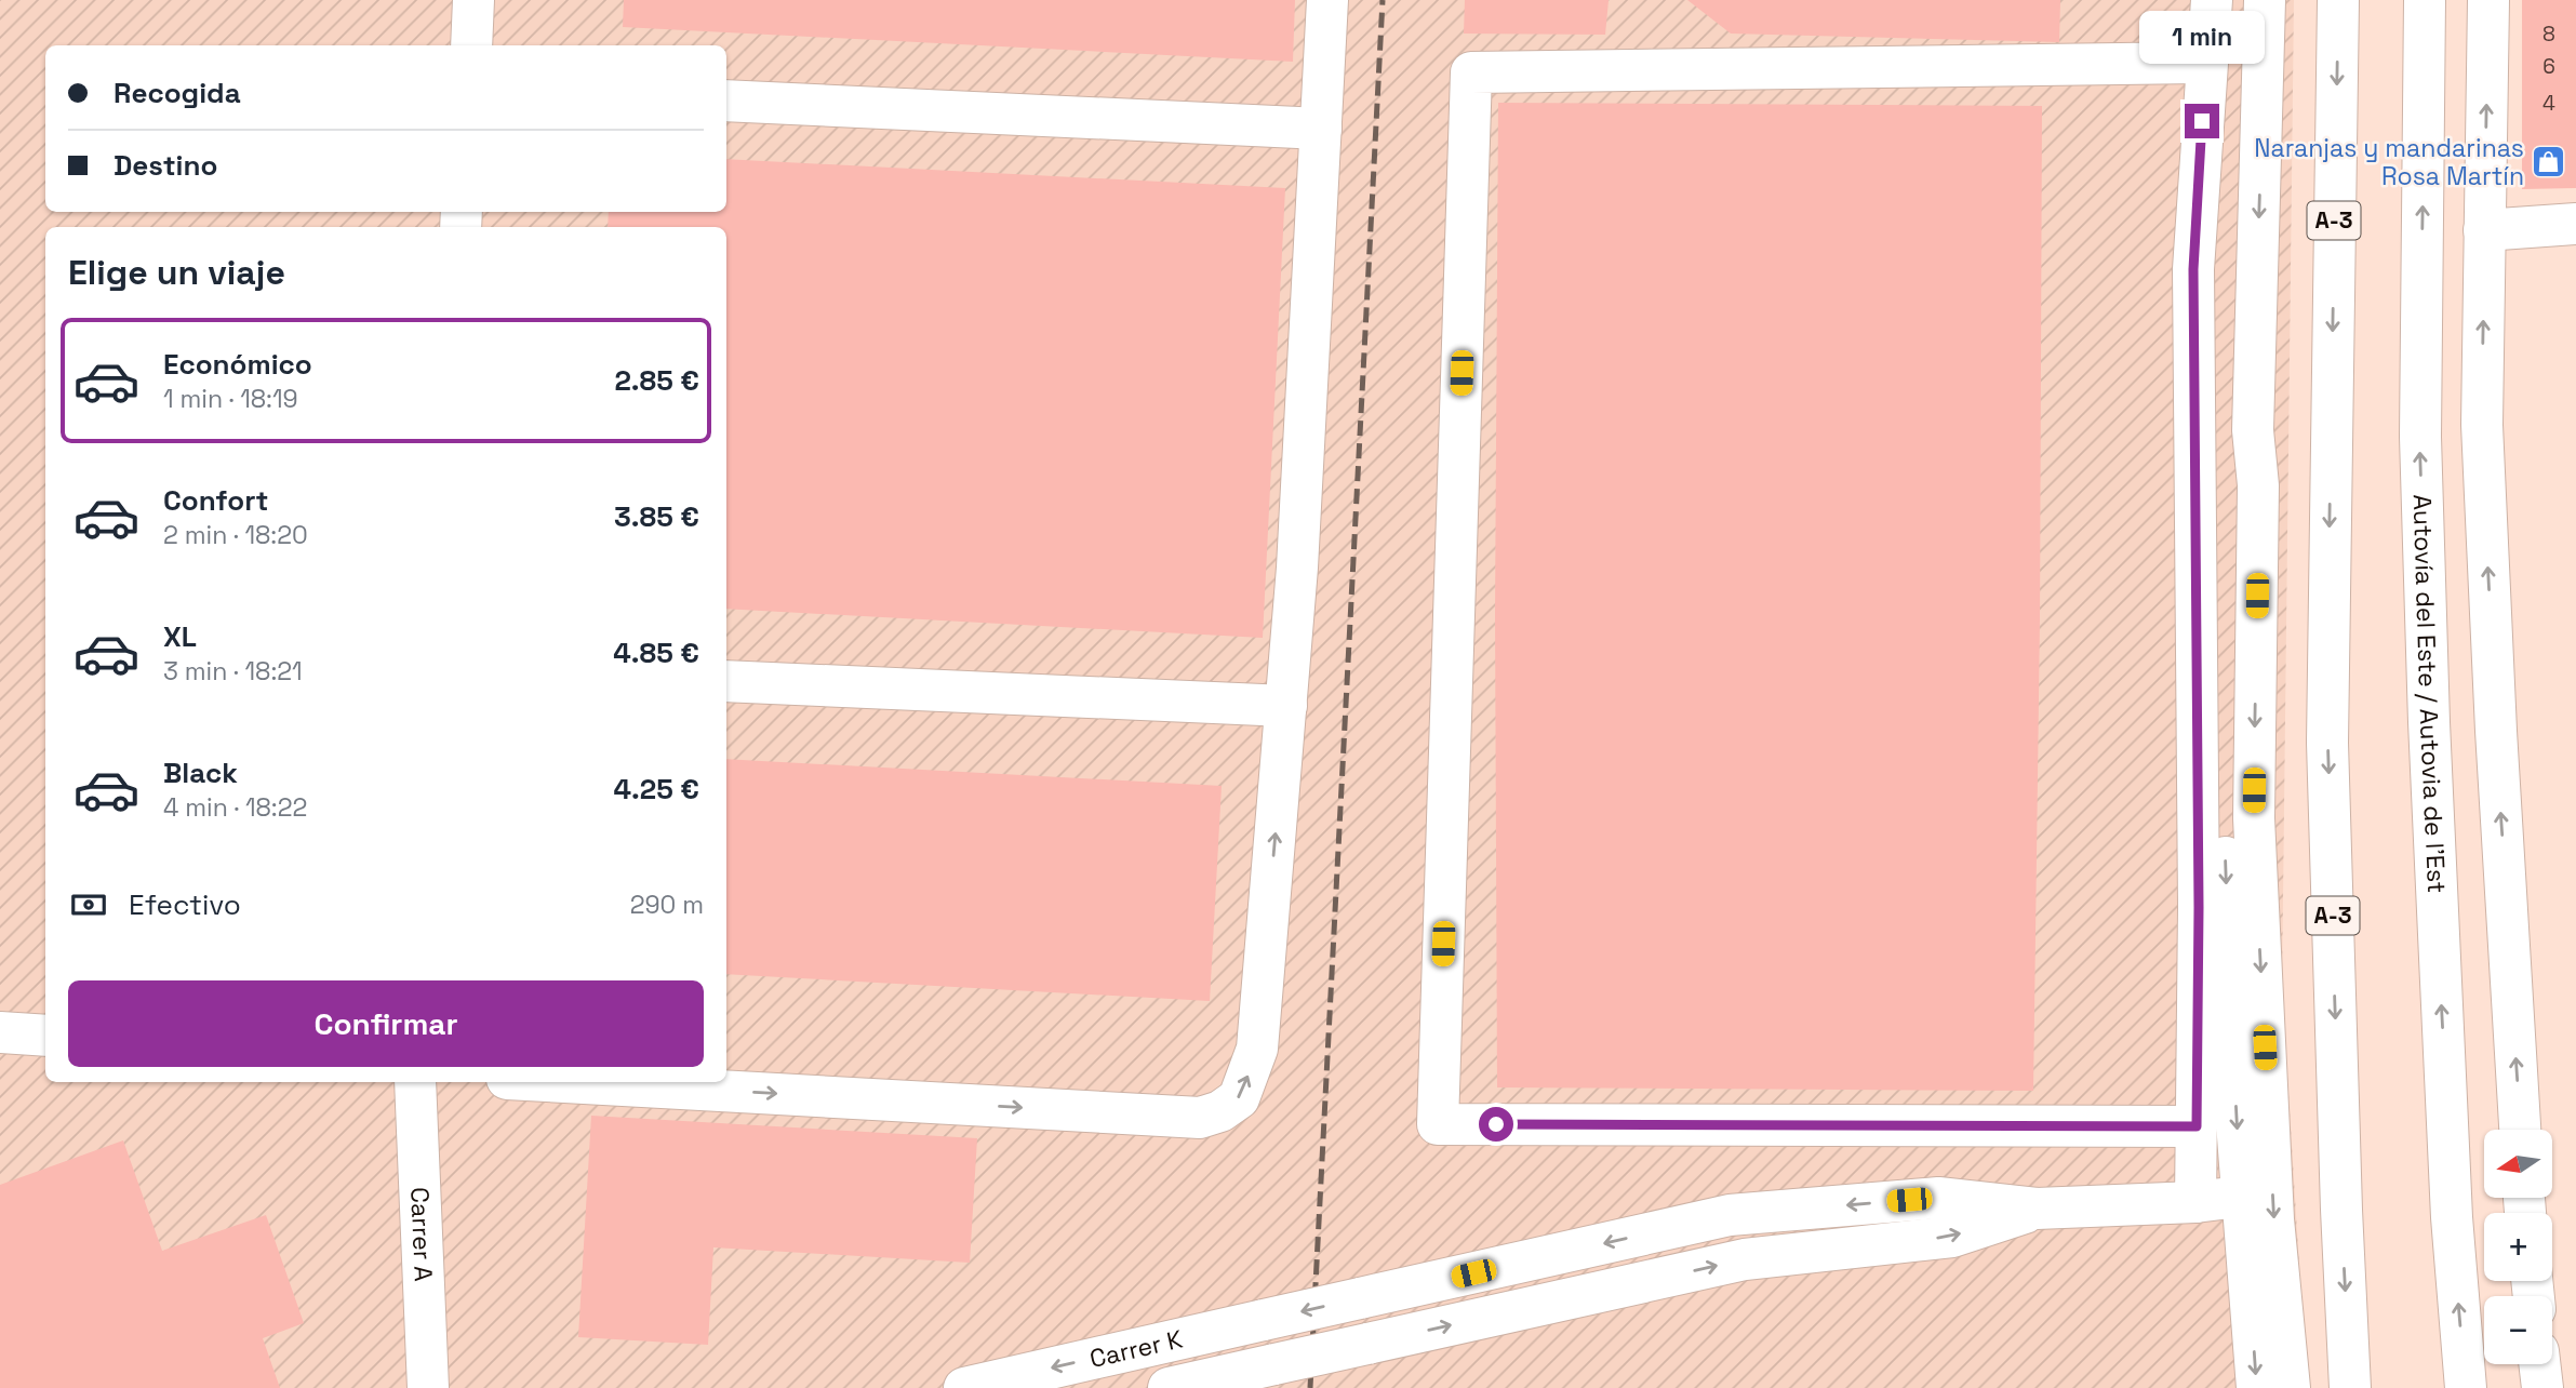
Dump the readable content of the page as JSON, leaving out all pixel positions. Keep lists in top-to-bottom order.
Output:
{
  "streets": {
    "main road": [
      "A-3",
      "Autovía del Este / Autovia de l'Est",
      "Carrer A",
      "Carrer K"
    ]
  },
  "places": {
    "shop": ["Naranjas y mandarinas Rosa Martín"]
  },
  "house_numbers": ["8", "6", "4"],
  "north": "left",
  "page": {
    "bubble": "1 min",
    "banner": ["Recogida", "Destino"],
    "heading": "Elige un viaje",
    "list": [
      {
        "name": "Económico",
        "note": "1 min · 18:19",
        "value": "2.85 €"
      },
      {
        "name": "Confort",
        "note": "2 min · 18:20",
        "value": "3.85 €"
      },
      {
        "name": "XL",
        "note": "3 min · 18:21",
        "value": "4.85 €"
      },
      {
        "name": "Black",
        "note": "4 min · 18:22",
        "value": "4.25 €"
      }
    ],
    "pay": ["Efectivo", "290 m"],
    "buttons": "Confirmar",
    "map_buttons": ["+", "−"]
  }
}
